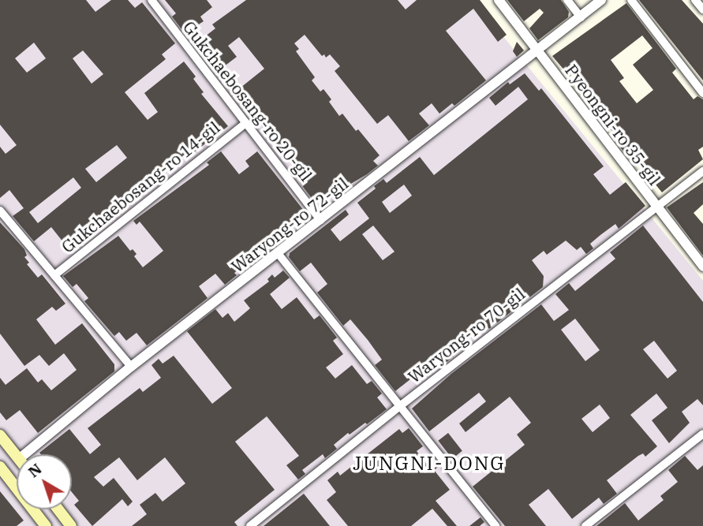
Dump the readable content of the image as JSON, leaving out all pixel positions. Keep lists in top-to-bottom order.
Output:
{
  "streets": {
    "street": [
      "Gukchaebosang-ro 20-gil",
      "Pyeongni-ro 35-gil",
      "Gukchaebosang-ro 14-gil",
      "Waryong-ro 72-gil",
      "Waryong-ro 70-gil"
    ]
  },
  "crossings": [
    ["Gukchaebosang-ro 20-gil", "Gukchaebosang-ro 14-gil"],
    ["Gukchaebosang-ro 20-gil", "Waryong-ro 72-gil"],
    ["Pyeongni-ro 35-gil", "Waryong-ro 72-gil"],
    ["Pyeongni-ro 35-gil", "Waryong-ro 70-gil"],
    ["Gukchaebosang-ro 14-gil", "Waryong-ro 72-gil"]
  ],
  "districts": ["JUNGNI-DONG"],
  "north": "top left"
}
